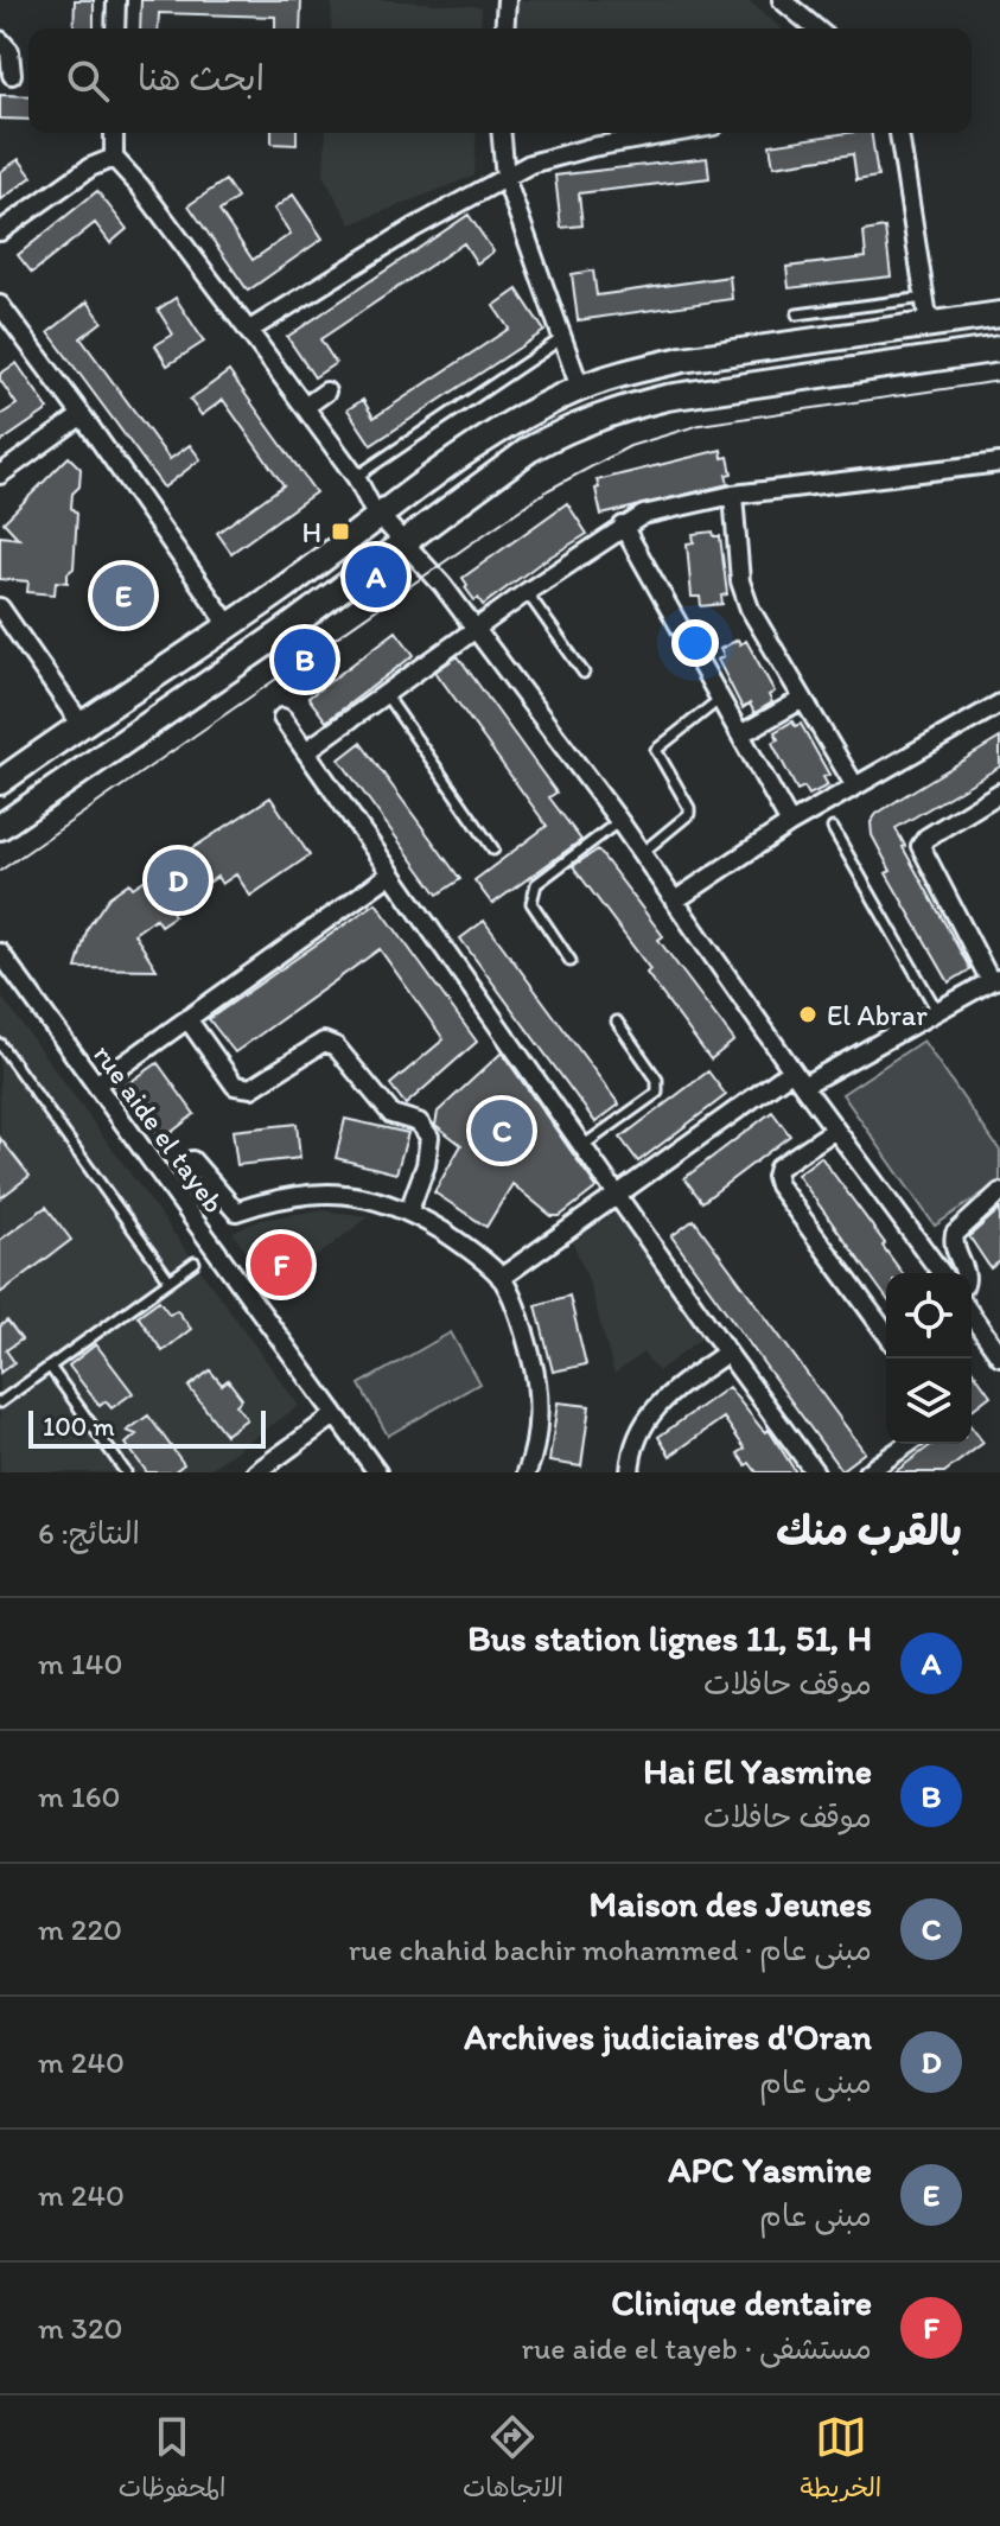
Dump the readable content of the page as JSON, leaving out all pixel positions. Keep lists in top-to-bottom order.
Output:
{
  "streets": {
    "street": ["rue aide el tayeb"]
  },
  "places": {
    "transit": ["H"],
    "other": ["El Abrar"]
  },
  "scale_bar": "100 m",
  "page": {
    "search": "ابحث هنا",
    "pins": [
      "A",
      "E",
      "B",
      "D",
      "C",
      "F"
    ],
    "scale": "100 m",
    "heading": ["بالقرب منك", "النتائج: 6"],
    "list": [
      {
        "mark": "A",
        "name": "Bus station lignes 11, 51, H",
        "note": "موقف حافلات",
        "value": "140 m"
      },
      {
        "mark": "B",
        "name": "Hai El Yasmine",
        "note": "موقف حافلات",
        "value": "160 m"
      },
      {
        "mark": "C",
        "name": "Maison des Jeunes",
        "note": "مبنى عام · rue chahid bachir mohammed",
        "value": "220 m"
      },
      {
        "mark": "D",
        "name": "Archives judiciaires d'Oran",
        "note": "مبنى عام",
        "value": "240 m"
      },
      {
        "mark": "E",
        "name": "APC Yasmine",
        "note": "مبنى عام",
        "value": "240 m"
      },
      {
        "mark": "F",
        "name": "Clinique dentaire",
        "note": "مستشفى · rue aide el tayeb",
        "value": "320 m"
      }
    ],
    "nav": ["الخريطة", "الاتجاهات", "المحفوظات"]
  }
}
